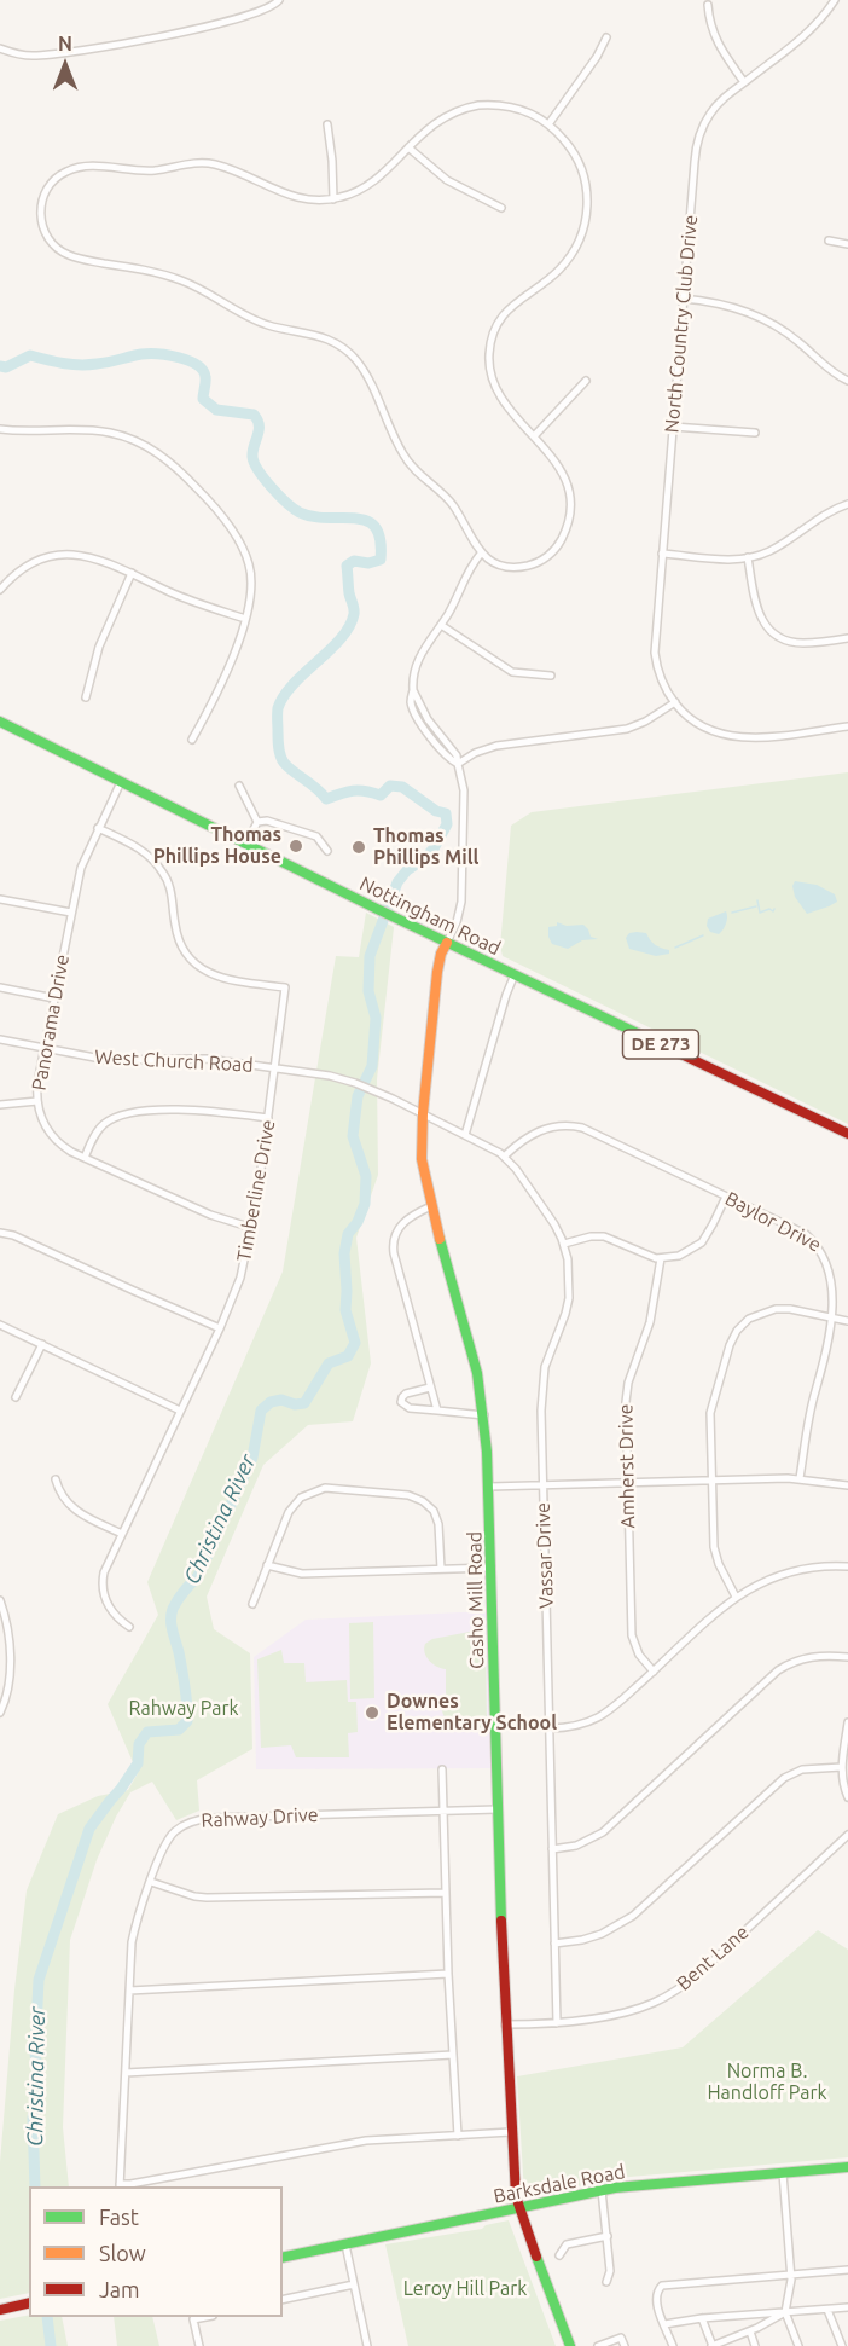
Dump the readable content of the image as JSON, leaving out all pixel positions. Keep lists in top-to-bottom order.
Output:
{
  "streets": {
    "street": [
      "North Country Club Drive",
      "Nottingham Road",
      "Panorama Drive",
      "DE 273",
      "West Church Road",
      "Timberline Drive",
      "Baylor Drive",
      "Amherst Drive",
      "Vassar Drive",
      "Casho Mill Road",
      "Rahway Drive",
      "Bent Lane",
      "Barksdale Road"
    ]
  },
  "crossings": [
    ["Nottingham Road", "Panorama Drive"],
    ["Nottingham Road", "Casho Mill Road"],
    ["Panorama Drive", "West Church Road"],
    ["Panorama Drive", "Timberline Drive"],
    ["West Church Road", "Timberline Drive"],
    ["West Church Road", "Vassar Drive"],
    ["West Church Road", "Casho Mill Road"],
    ["Baylor Drive", "Vassar Drive"],
    ["Vassar Drive", "Bent Lane"],
    ["Casho Mill Road", "Rahway Drive"],
    ["Casho Mill Road", "Bent Lane"],
    ["Casho Mill Road", "Barksdale Road"]
  ],
  "water": ["Christina River"],
  "parks": ["Rahway Park", "Norma B. Handloff Park", "Leroy Hill Park"],
  "places": ["Thomas Phillips House", "Thomas Phillips Mill", "Downes Elementary School"],
  "legend": ["Fast", "Slow", "Jam"],
  "north": "top"
}
